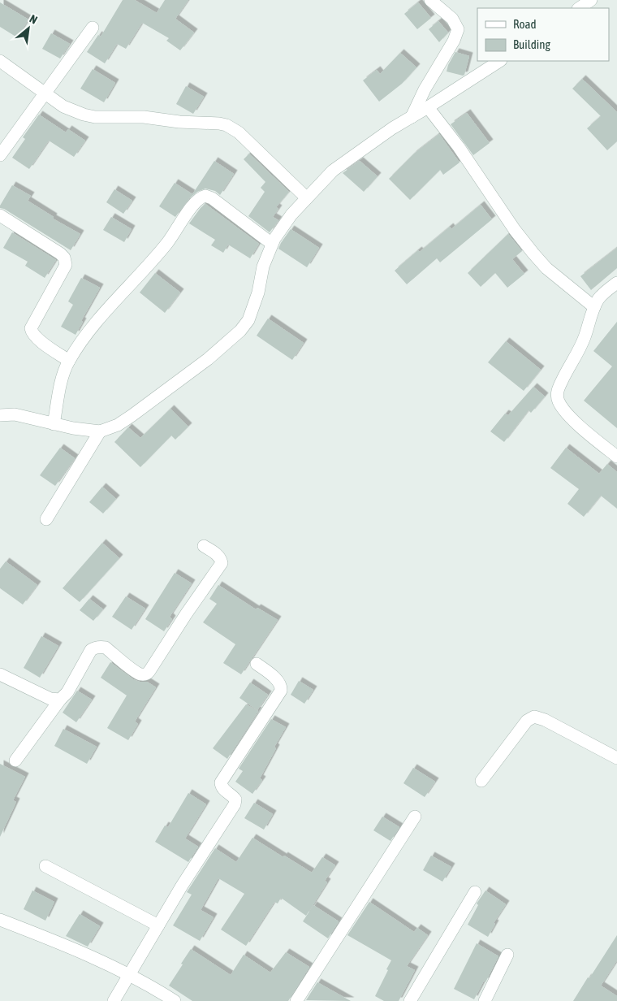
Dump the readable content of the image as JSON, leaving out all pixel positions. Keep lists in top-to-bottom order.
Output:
{
  "legend": ["Road", "Building"],
  "north": "top right"
}
